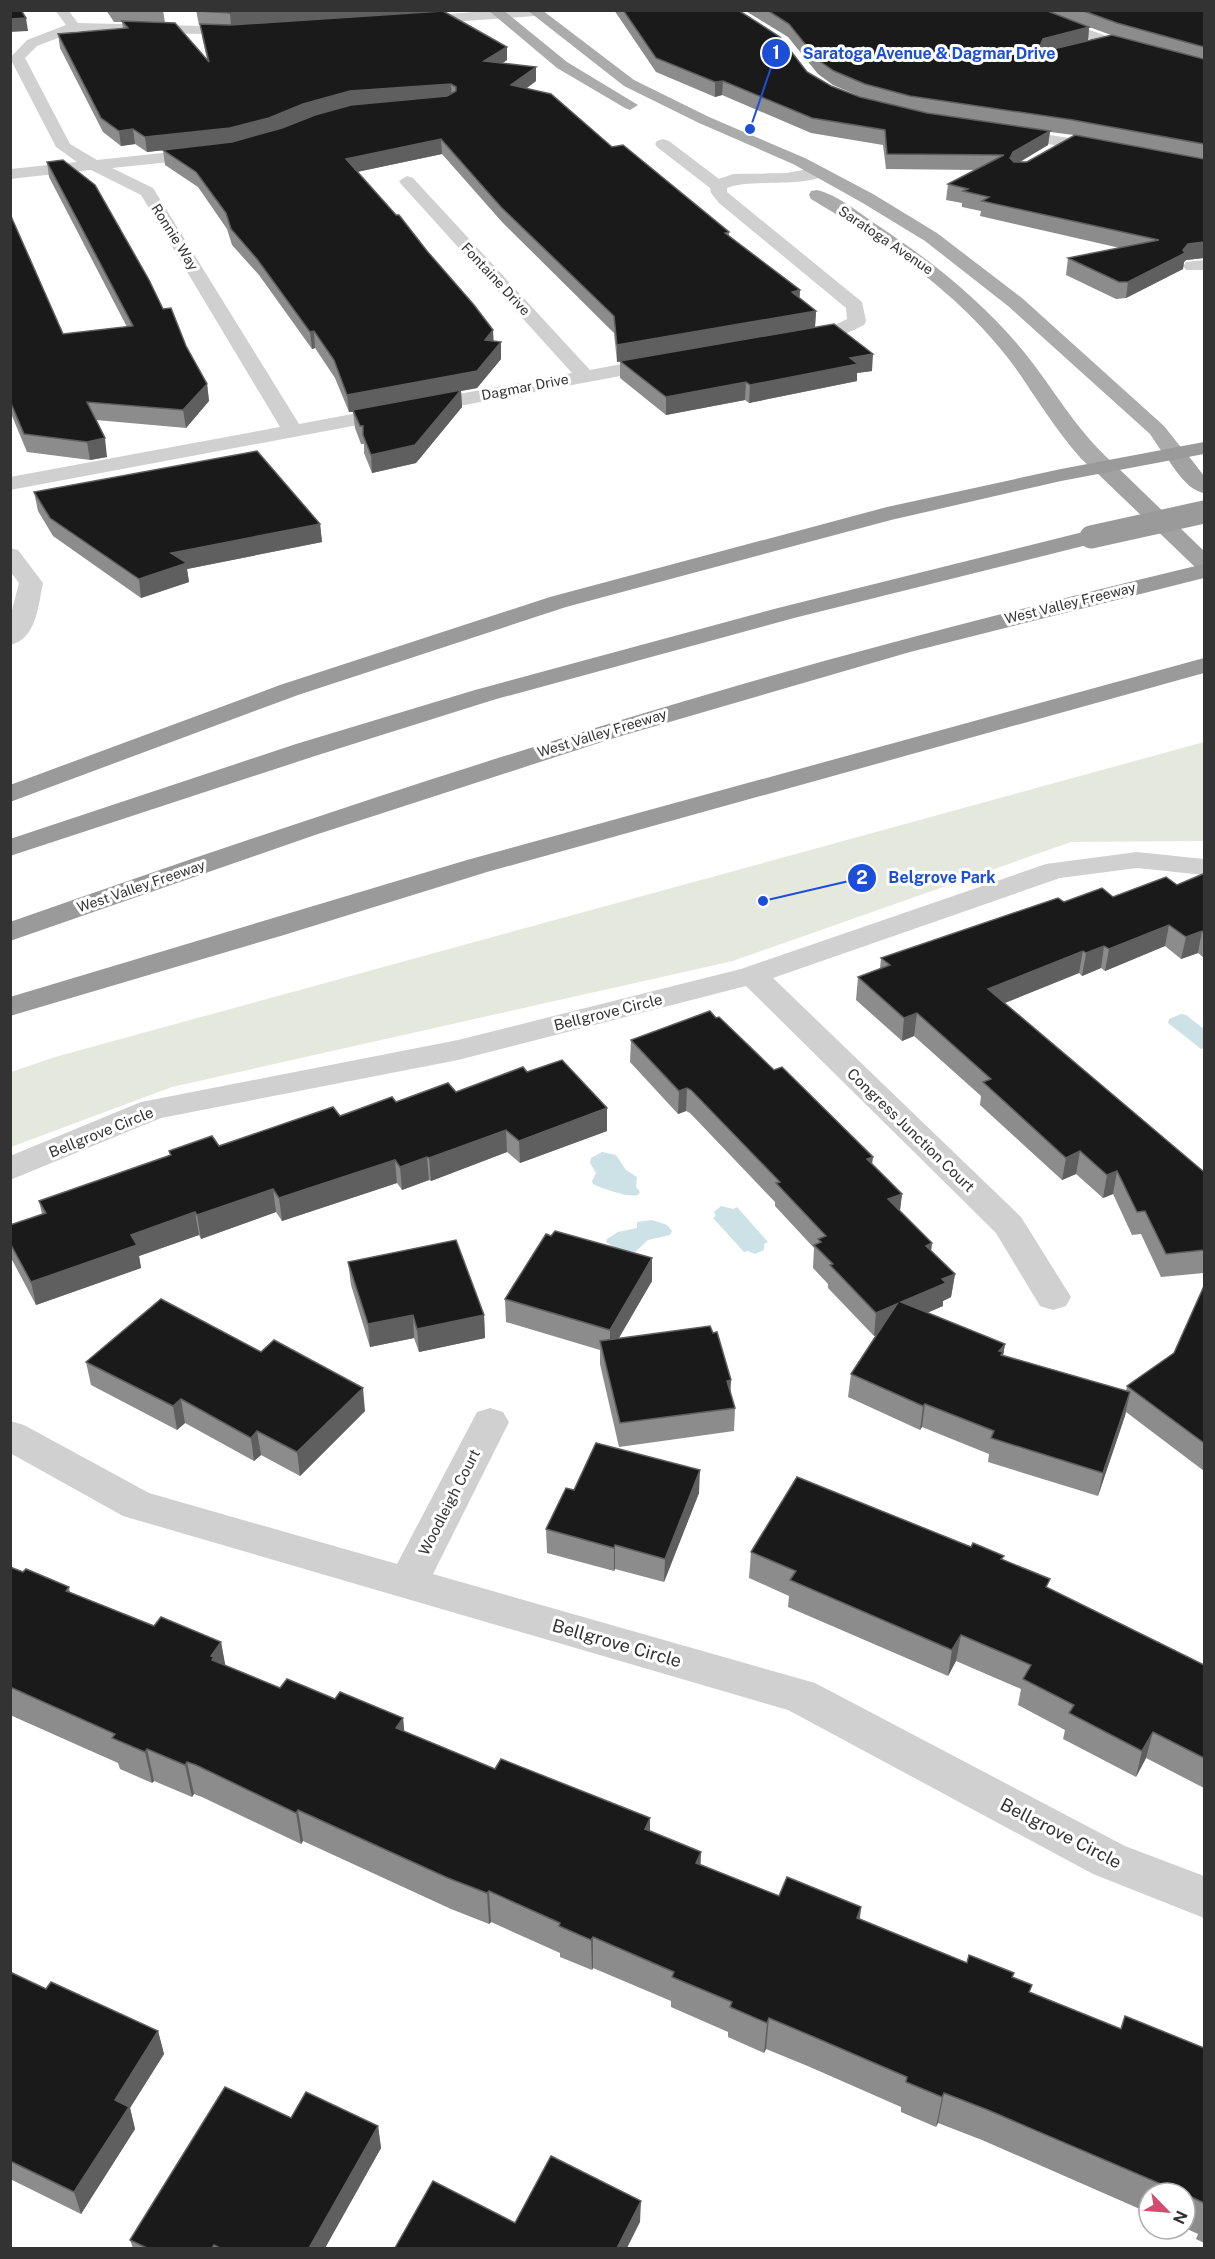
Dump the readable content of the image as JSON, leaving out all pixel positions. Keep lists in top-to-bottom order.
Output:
{
  "streets": {
    "highway": ["Saratoga Avenue", "West Valley Freeway"],
    "street": [
      "Ronnie Way",
      "Fontaine Drive",
      "Dagmar Drive",
      "Bellgrove Circle",
      "Congress Junction Court",
      "Woodleigh Court"
    ]
  },
  "crossings": [
    ["Ronnie Way", "Dagmar Drive"],
    ["Fontaine Drive", "Dagmar Drive"],
    ["Bellgrove Circle", "Congress Junction Court"],
    ["Bellgrove Circle", "Woodleigh Court"]
  ],
  "places": ["Saratoga Avenue & Dagmar Drive", "Belgrove Park"],
  "north": "bottom right"
}
